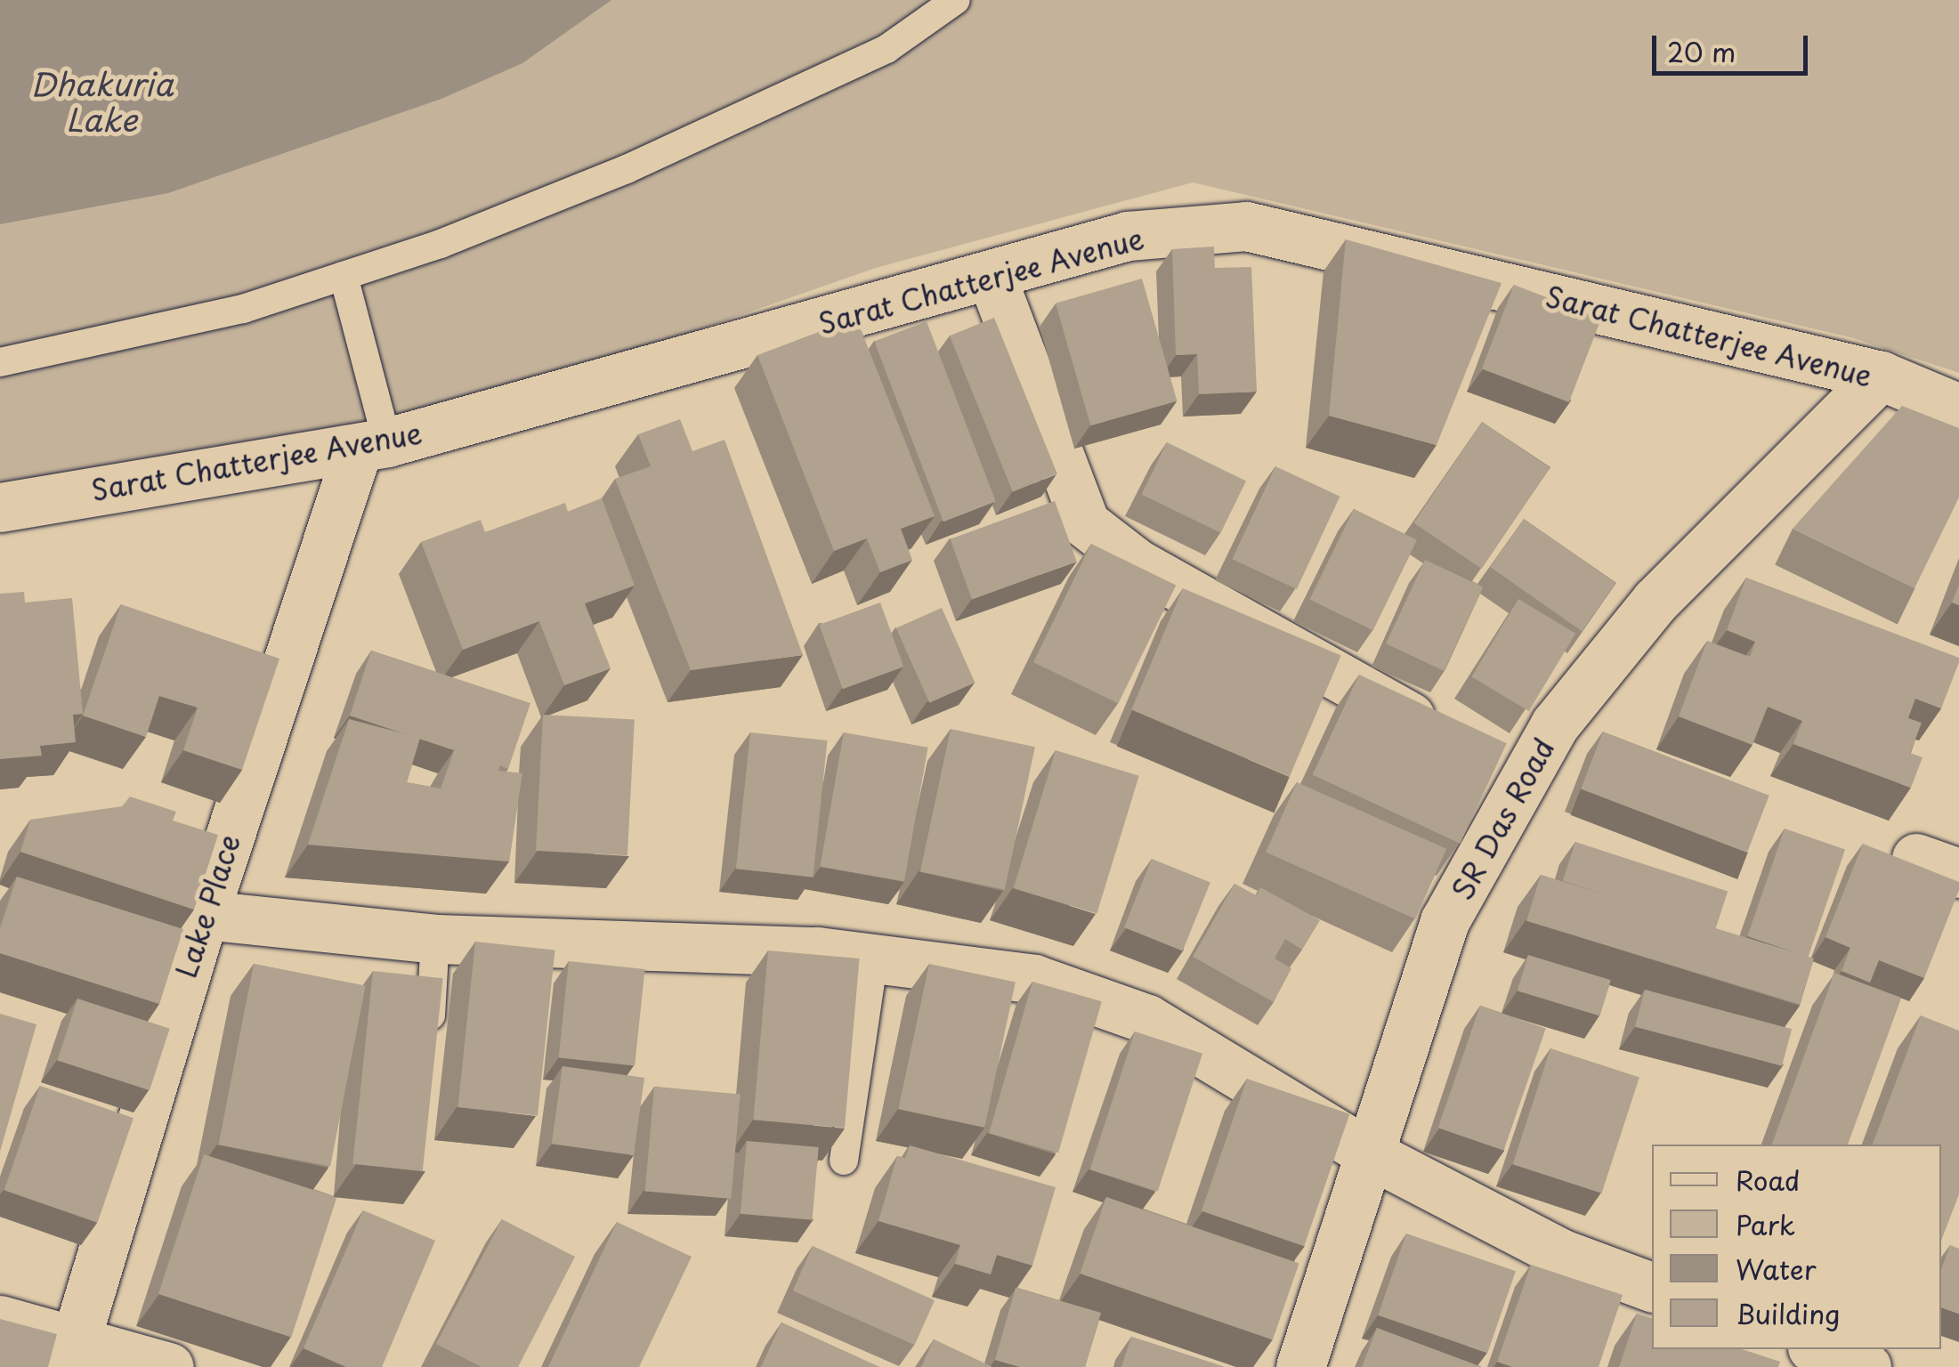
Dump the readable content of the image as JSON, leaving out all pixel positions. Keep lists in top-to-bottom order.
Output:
{
  "streets": {
    "street": ["Sarat Chatterjee Avenue", "SR Das Road", "Lake Place"]
  },
  "crossings": [
    ["Sarat Chatterjee Avenue", "SR Das Road"],
    ["Sarat Chatterjee Avenue", "Lake Place"]
  ],
  "water": ["Dhakuria Lake"],
  "legend": [
    "Road",
    "Park",
    "Water",
    "Building"
  ],
  "scale_bar": "20 m"
}
